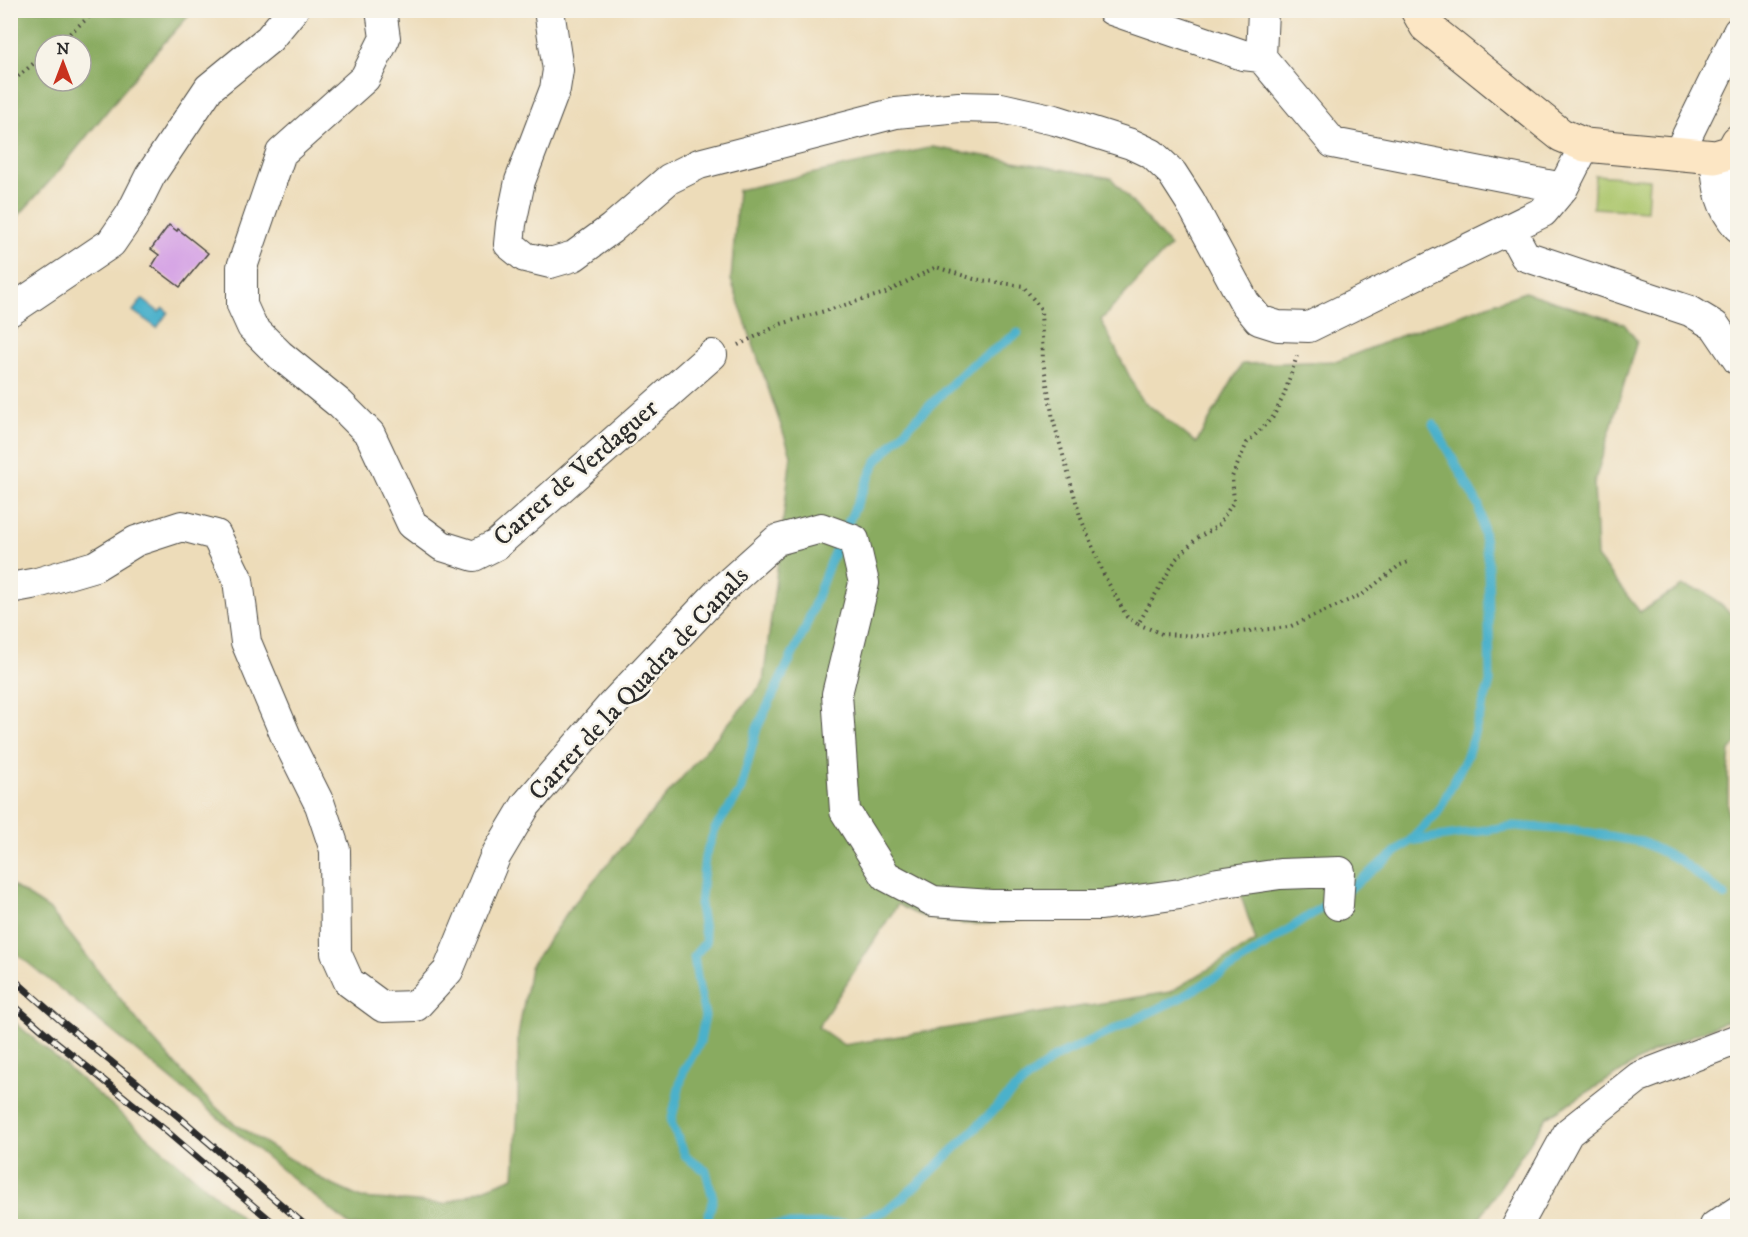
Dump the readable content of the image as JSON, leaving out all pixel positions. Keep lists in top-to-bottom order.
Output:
{
  "streets": {
    "street": ["Carrer de Verdaguer", "Carrer de la Quadra de Canals"]
  },
  "north": "top"
}
